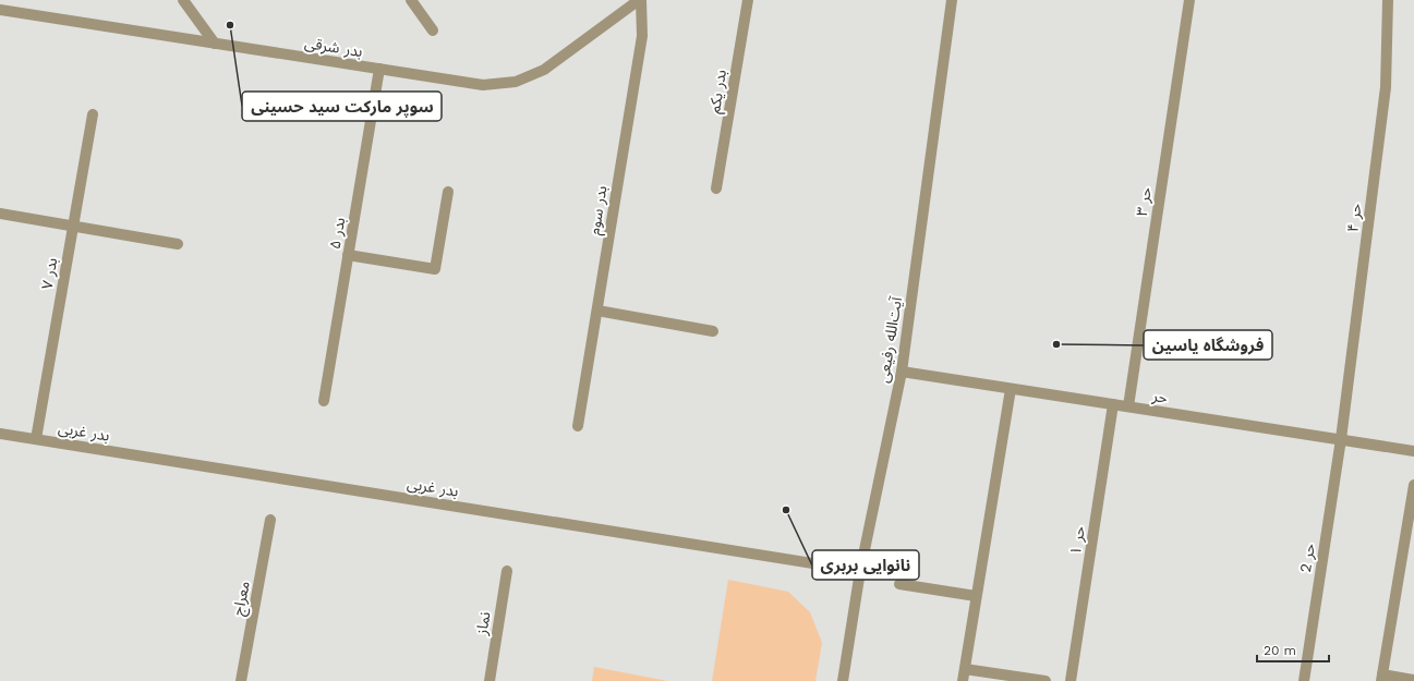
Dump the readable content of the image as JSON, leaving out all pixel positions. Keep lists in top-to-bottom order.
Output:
{
  "streets": {
    "street": [
      "بدر شرقی",
      "بدر یکم",
      "حر ۳",
      "بدر سوم",
      "حر ۴",
      "بدر ۵",
      "بدر ۷",
      "آیت‌الله رفیعی",
      "حر",
      "بدر غربی",
      "حر ۱",
      "حر 2",
      "معراج",
      "نماز"
    ]
  },
  "crossings": [
    ["بدر شرقی", "بدر سوم"],
    ["بدر شرقی", "بدر ۵"],
    ["حر ۳", "حر"],
    ["حر ۴", "حر"],
    ["حر ۴", "حر 2"],
    ["بدر ۷", "بدر غربی"],
    ["آیت‌الله رفیعی", "حر"],
    ["آیت‌الله رفیعی", "بدر غربی"],
    ["حر", "حر ۱"],
    ["حر", "حر 2"]
  ],
  "places": ["سوپر مارکت سید حسینی", "فروشگاه یاسین", "نانوایی بربری"],
  "scale_bar": "20 m"
}
